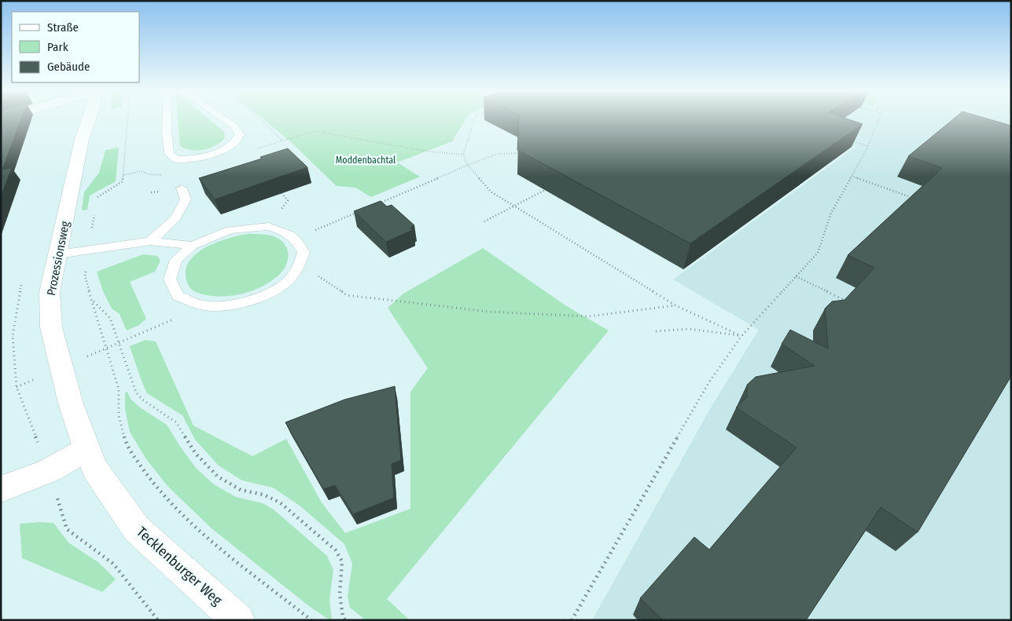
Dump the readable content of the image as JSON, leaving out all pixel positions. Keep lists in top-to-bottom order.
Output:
{
  "streets": {
    "street": ["Prozessionsweg", "Tecklenburger Weg"]
  },
  "crossings": [
    ["Prozessionsweg", "Tecklenburger Weg"]
  ],
  "parks": ["Moddenbachtal"],
  "legend": ["Straße", "Park", "Gebäude"]
}
